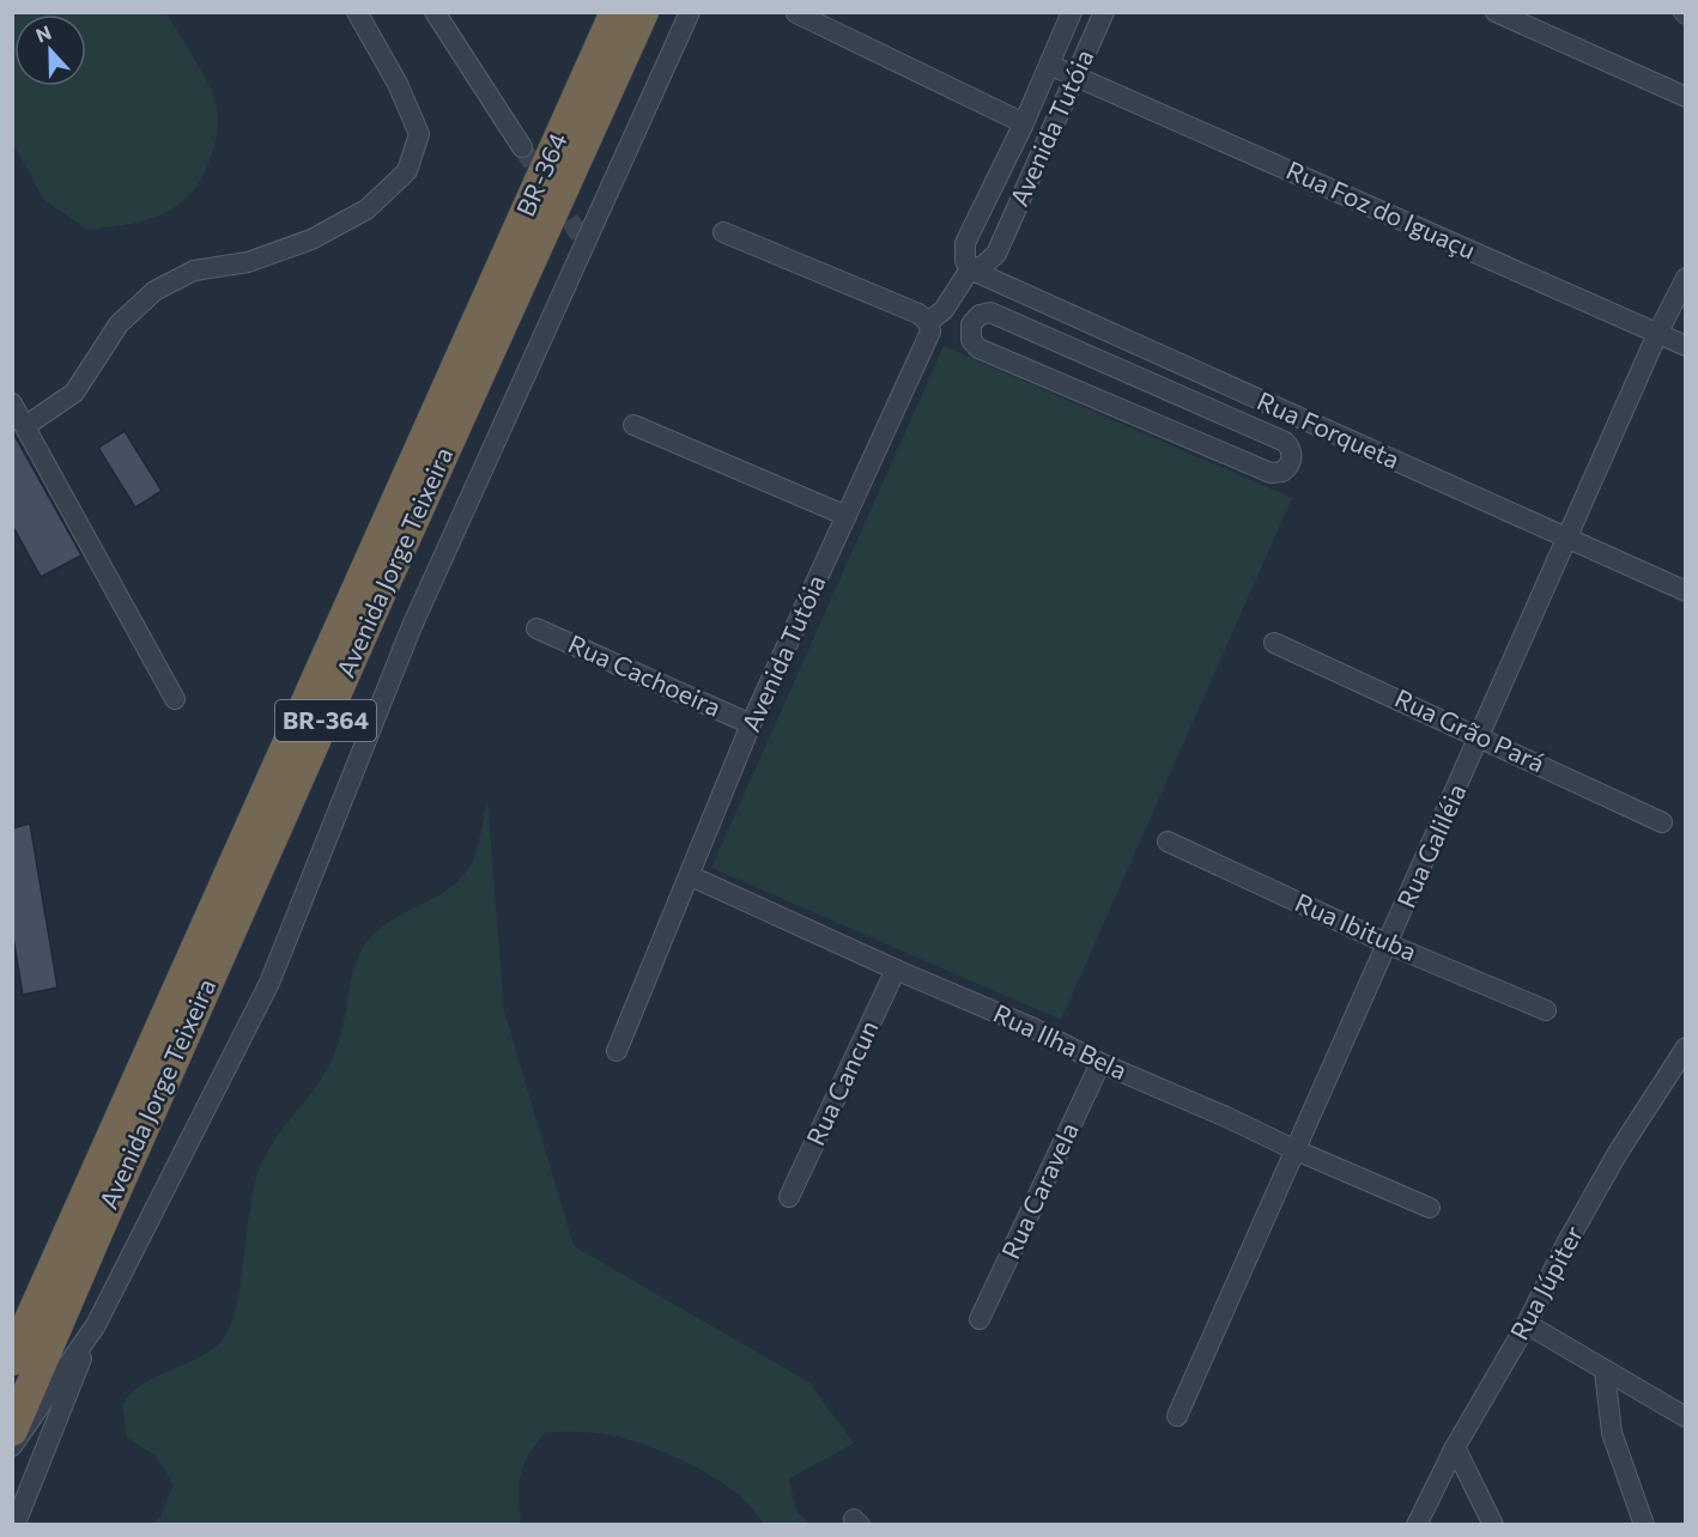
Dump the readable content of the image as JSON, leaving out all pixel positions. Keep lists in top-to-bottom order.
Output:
{
  "streets": {
    "highway": ["BR-364", "Avenida Jorge Teixeira"],
    "street": [
      "Avenida Tutóia",
      "Rua Foz do Iguaçu",
      "Rua Forqueta",
      "Rua Cachoeira",
      "Rua Grão Pará",
      "Rua Galiléia",
      "Rua Ibituba",
      "Rua Ilha Bela",
      "Rua Cancun",
      "Rua Caravela",
      "Rua Júpiter"
    ]
  },
  "crossings": [
    ["Avenida Tutóia", "Rua Foz do Iguaçu"],
    ["Avenida Tutóia", "Rua Forqueta"],
    ["Avenida Tutóia", "Rua Cachoeira"],
    ["Avenida Tutóia", "Rua Ilha Bela"],
    ["Rua Foz do Iguaçu", "Rua Galiléia"],
    ["Rua Forqueta", "Rua Galiléia"],
    ["Rua Grão Pará", "Rua Galiléia"],
    ["Rua Galiléia", "Rua Ibituba"],
    ["Rua Galiléia", "Rua Ilha Bela"],
    ["Rua Ilha Bela", "Rua Cancun"],
    ["Rua Ilha Bela", "Rua Caravela"]
  ],
  "north": "top"
}
